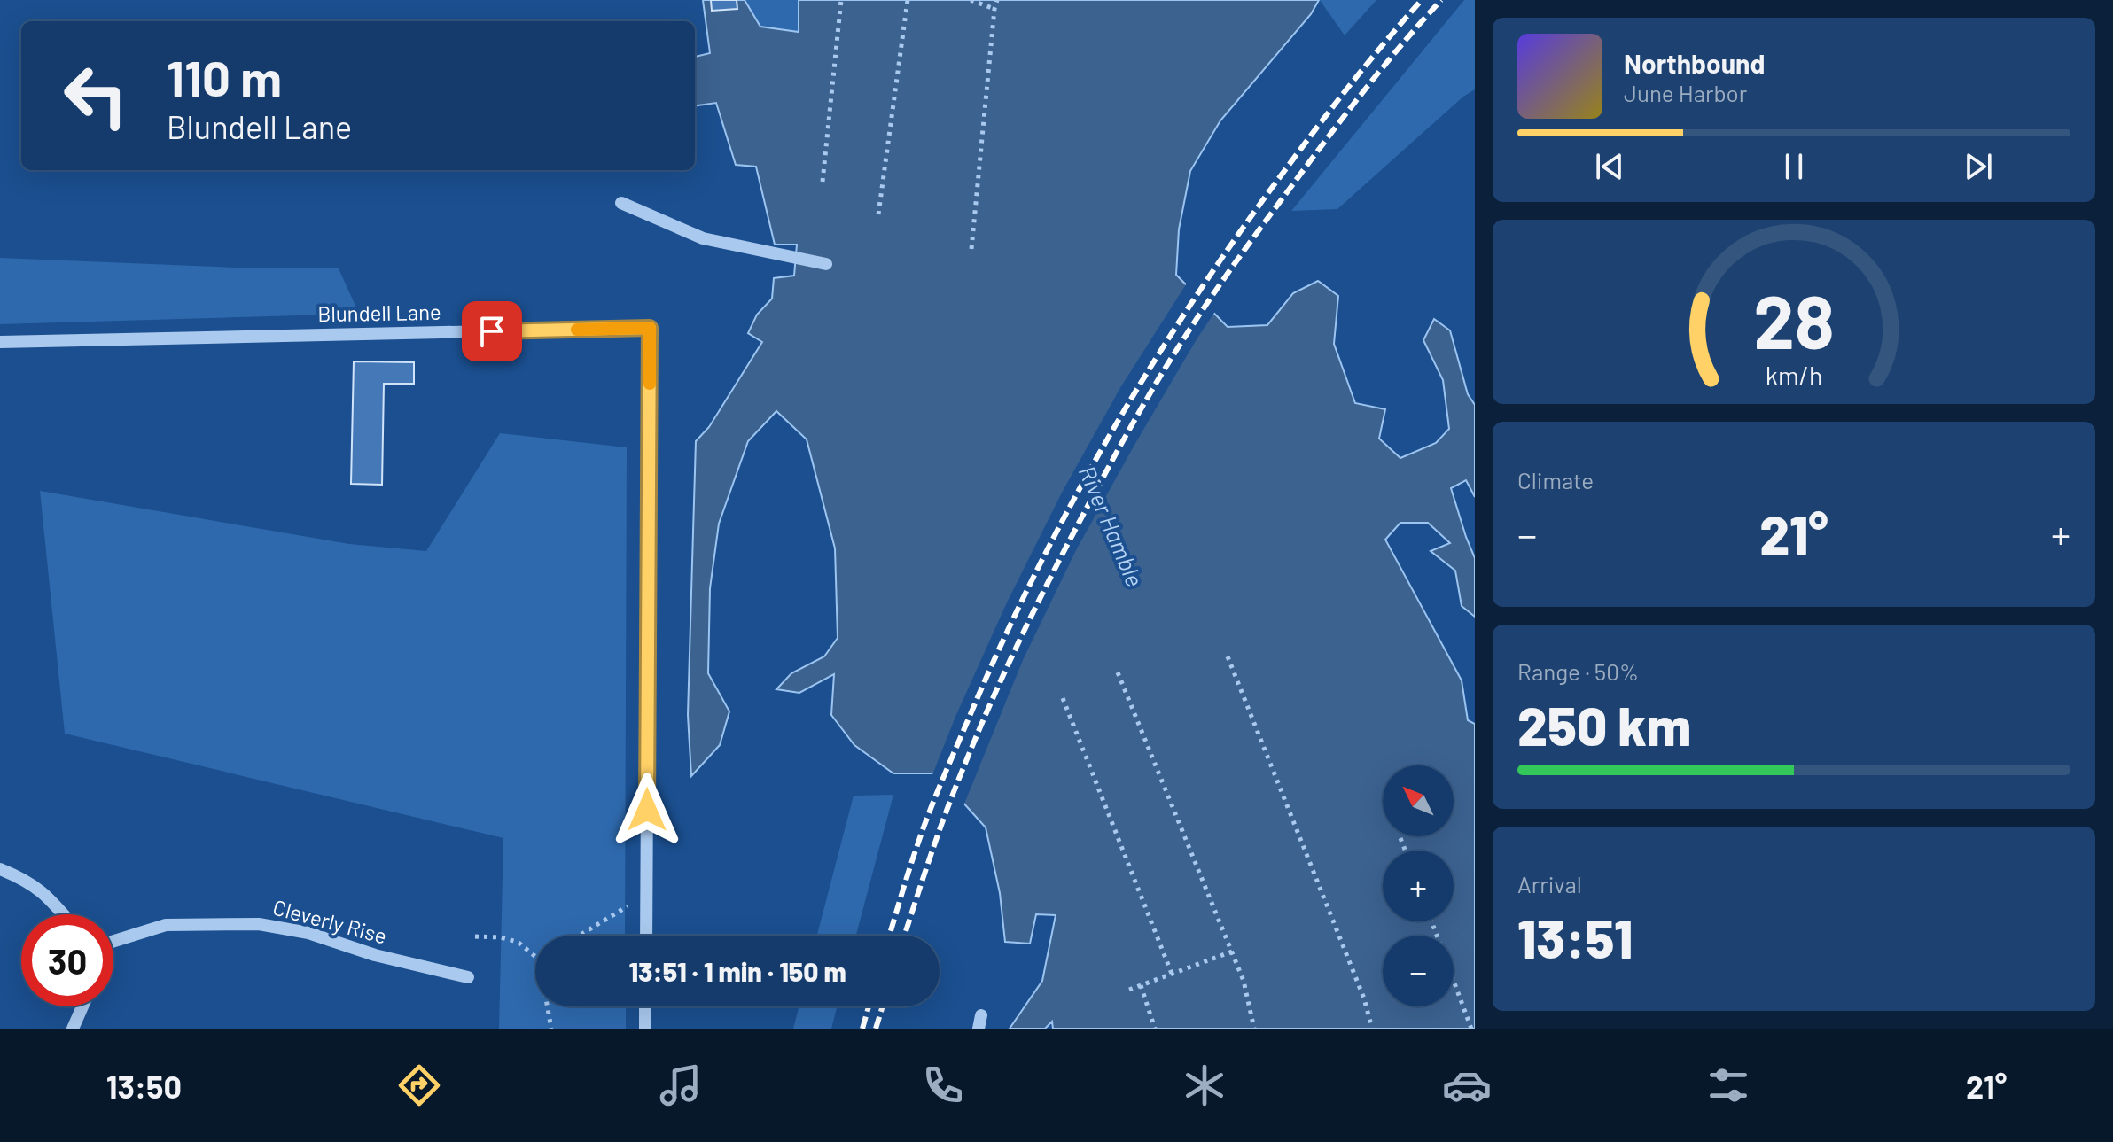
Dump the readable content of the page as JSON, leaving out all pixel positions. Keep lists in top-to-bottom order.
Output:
{
  "streets": {
    "street": ["Blundell Lane", "Cleverly Rise"]
  },
  "water": ["River Hamble"],
  "north": "top left",
  "page": {
    "turn": ["110 m", "Blundell Lane"],
    "song": ["Northbound", "June Harbor"],
    "tile": [
      "Climate",
      ["Range · 50%", "250 km"],
      ["Arrival", "13:51"]
    ],
    "heat": ["−", "21°", "+"],
    "map_buttons": ["+", "−"],
    "limit": "30",
    "trip": "13:51 · 1 min · 150 m",
    "tabs": ["13:50", "21°"],
    "gauge": ["28", "km/h"]
  }
}
